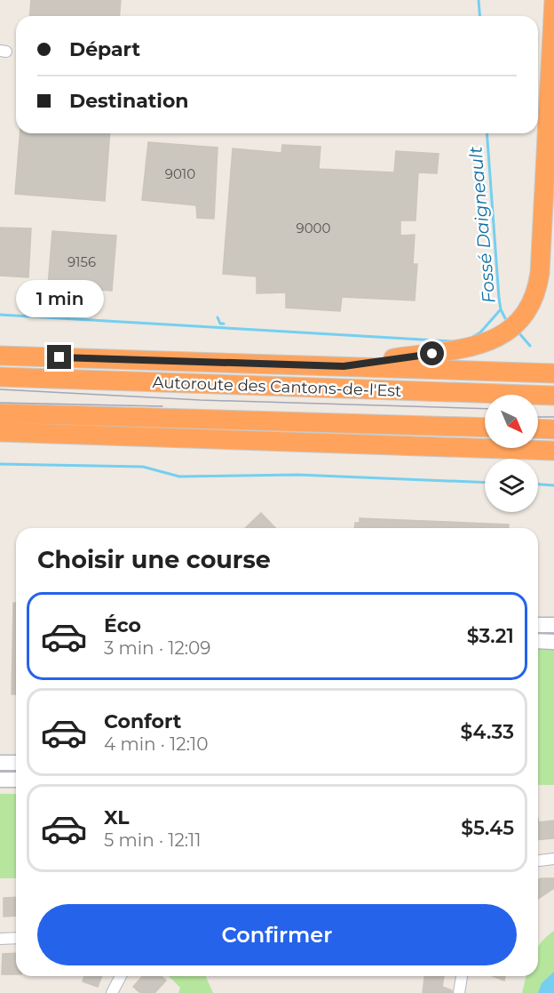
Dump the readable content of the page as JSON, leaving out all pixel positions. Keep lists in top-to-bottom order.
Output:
{
  "streets": {
    "highway": ["Autoroute des Cantons-de-l'Est"]
  },
  "water": ["Fossé Daigneault"],
  "house_numbers": ["9010", "9000", "9156"],
  "north": "bottom right",
  "page": {
    "banner": ["Départ", "Destination"],
    "bubble": "1 min",
    "heading": "Choisir une course",
    "list": [
      {
        "name": "Éco",
        "note": "3 min · 12:09",
        "value": "$3.21"
      },
      {
        "name": "Confort",
        "note": "4 min · 12:10",
        "value": "$4.33"
      },
      {
        "name": "XL",
        "note": "5 min · 12:11",
        "value": "$5.45"
      }
    ],
    "buttons": "Confirmer"
  }
}
